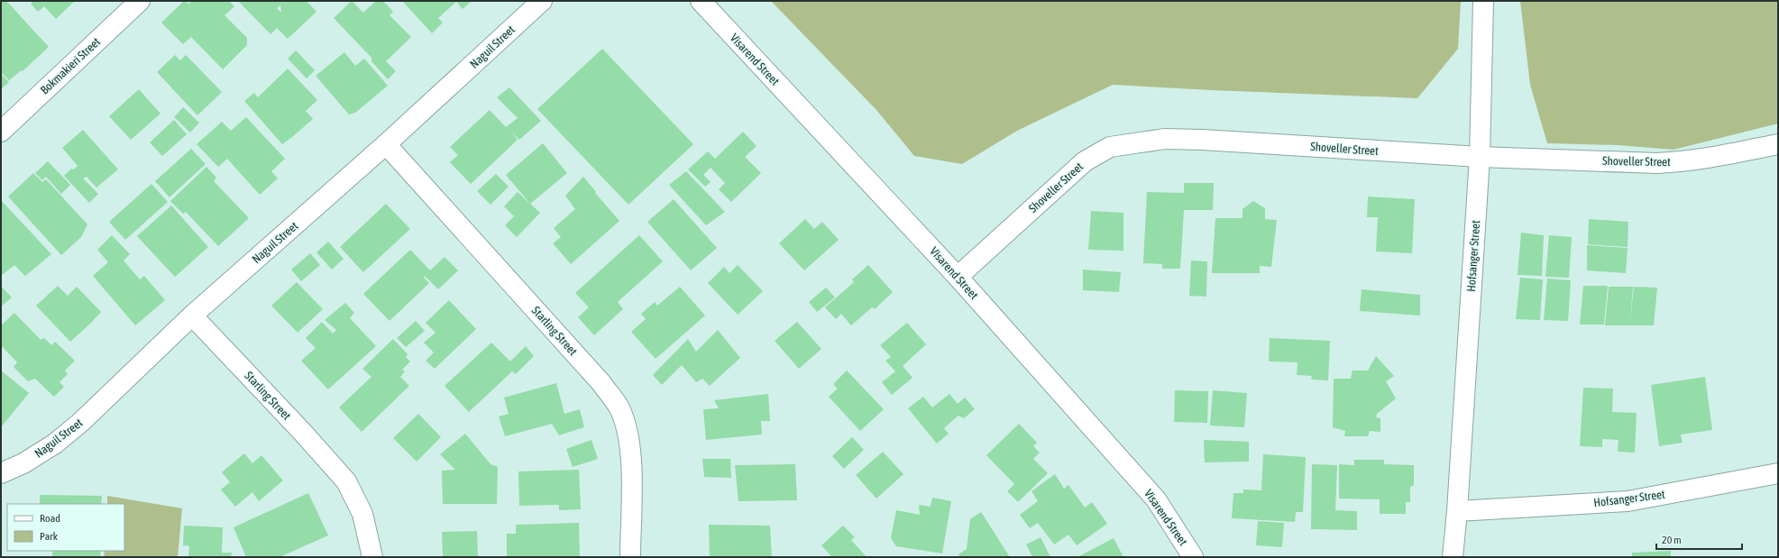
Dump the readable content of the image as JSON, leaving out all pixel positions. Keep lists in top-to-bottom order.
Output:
{
  "streets": {
    "street": [
      "Naguil Street",
      "Visarend Street",
      "Bokmakieri Street",
      "Shoveller Street",
      "Hofsanger Street",
      "Starling Street"
    ]
  },
  "crossings": [
    ["Naguil Street", "Starling Street"],
    ["Visarend Street", "Shoveller Street"],
    ["Shoveller Street", "Hofsanger Street"]
  ],
  "legend": ["Road", "Park"],
  "scale_bar": "20 m"
}
